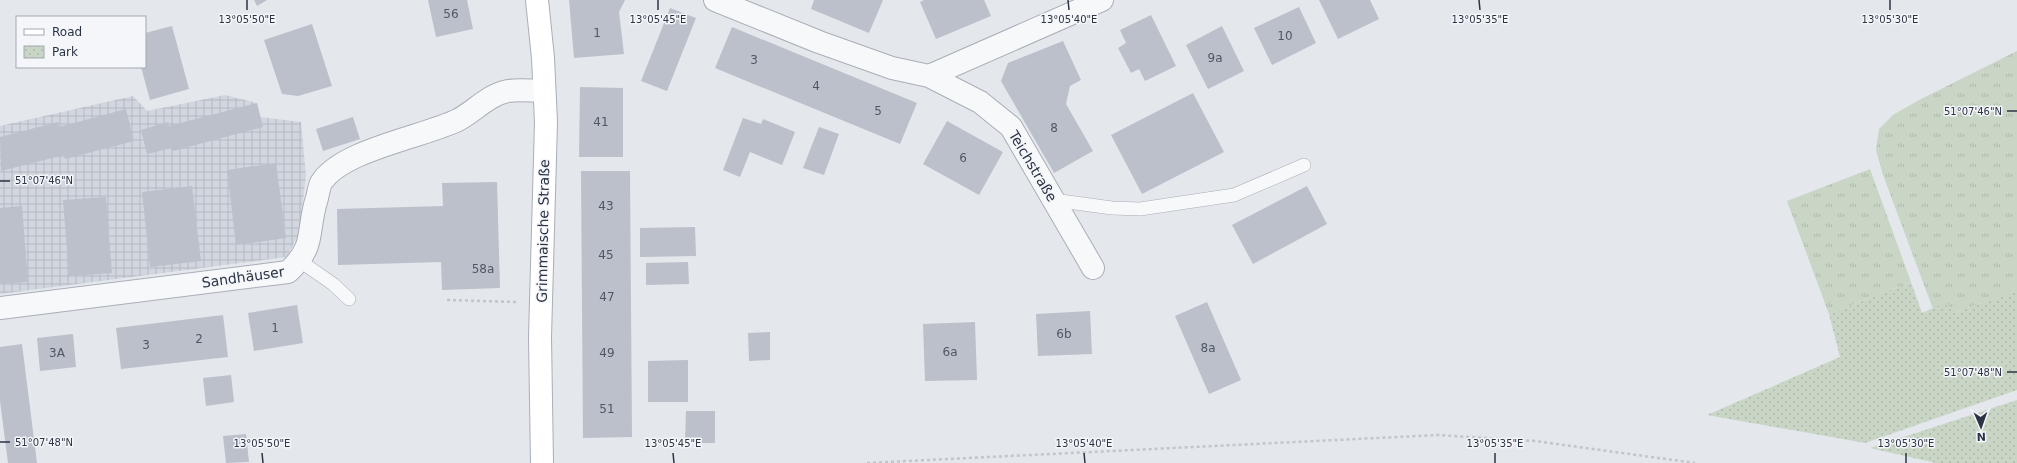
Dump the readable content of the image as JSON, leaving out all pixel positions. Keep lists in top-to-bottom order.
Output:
{
  "streets": {
    "main road": ["Grimmaische Straße"],
    "street": ["Teichstraße", "Sandhäuser"]
  },
  "crossings": [
    ["Grimmaische Straße", "Sandhäuser"]
  ],
  "house_numbers": [
    "56",
    "1",
    "10",
    "9a",
    "3",
    "4",
    "5",
    "41",
    "8",
    "6",
    "43",
    "45",
    "58a",
    "47",
    "1",
    "6b",
    "2",
    "3",
    "8a",
    "6a",
    "3A",
    "49",
    "51"
  ],
  "legend": ["Road", "Park"],
  "north": "bottom",
  "coordinates": [
    "13°05'50\"E",
    "13°05'45\"E",
    "13°05'40\"E",
    "13°05'35\"E",
    "13°05'30\"E",
    "51°07'46\"N",
    "51°07'48\"N"
  ]
}
